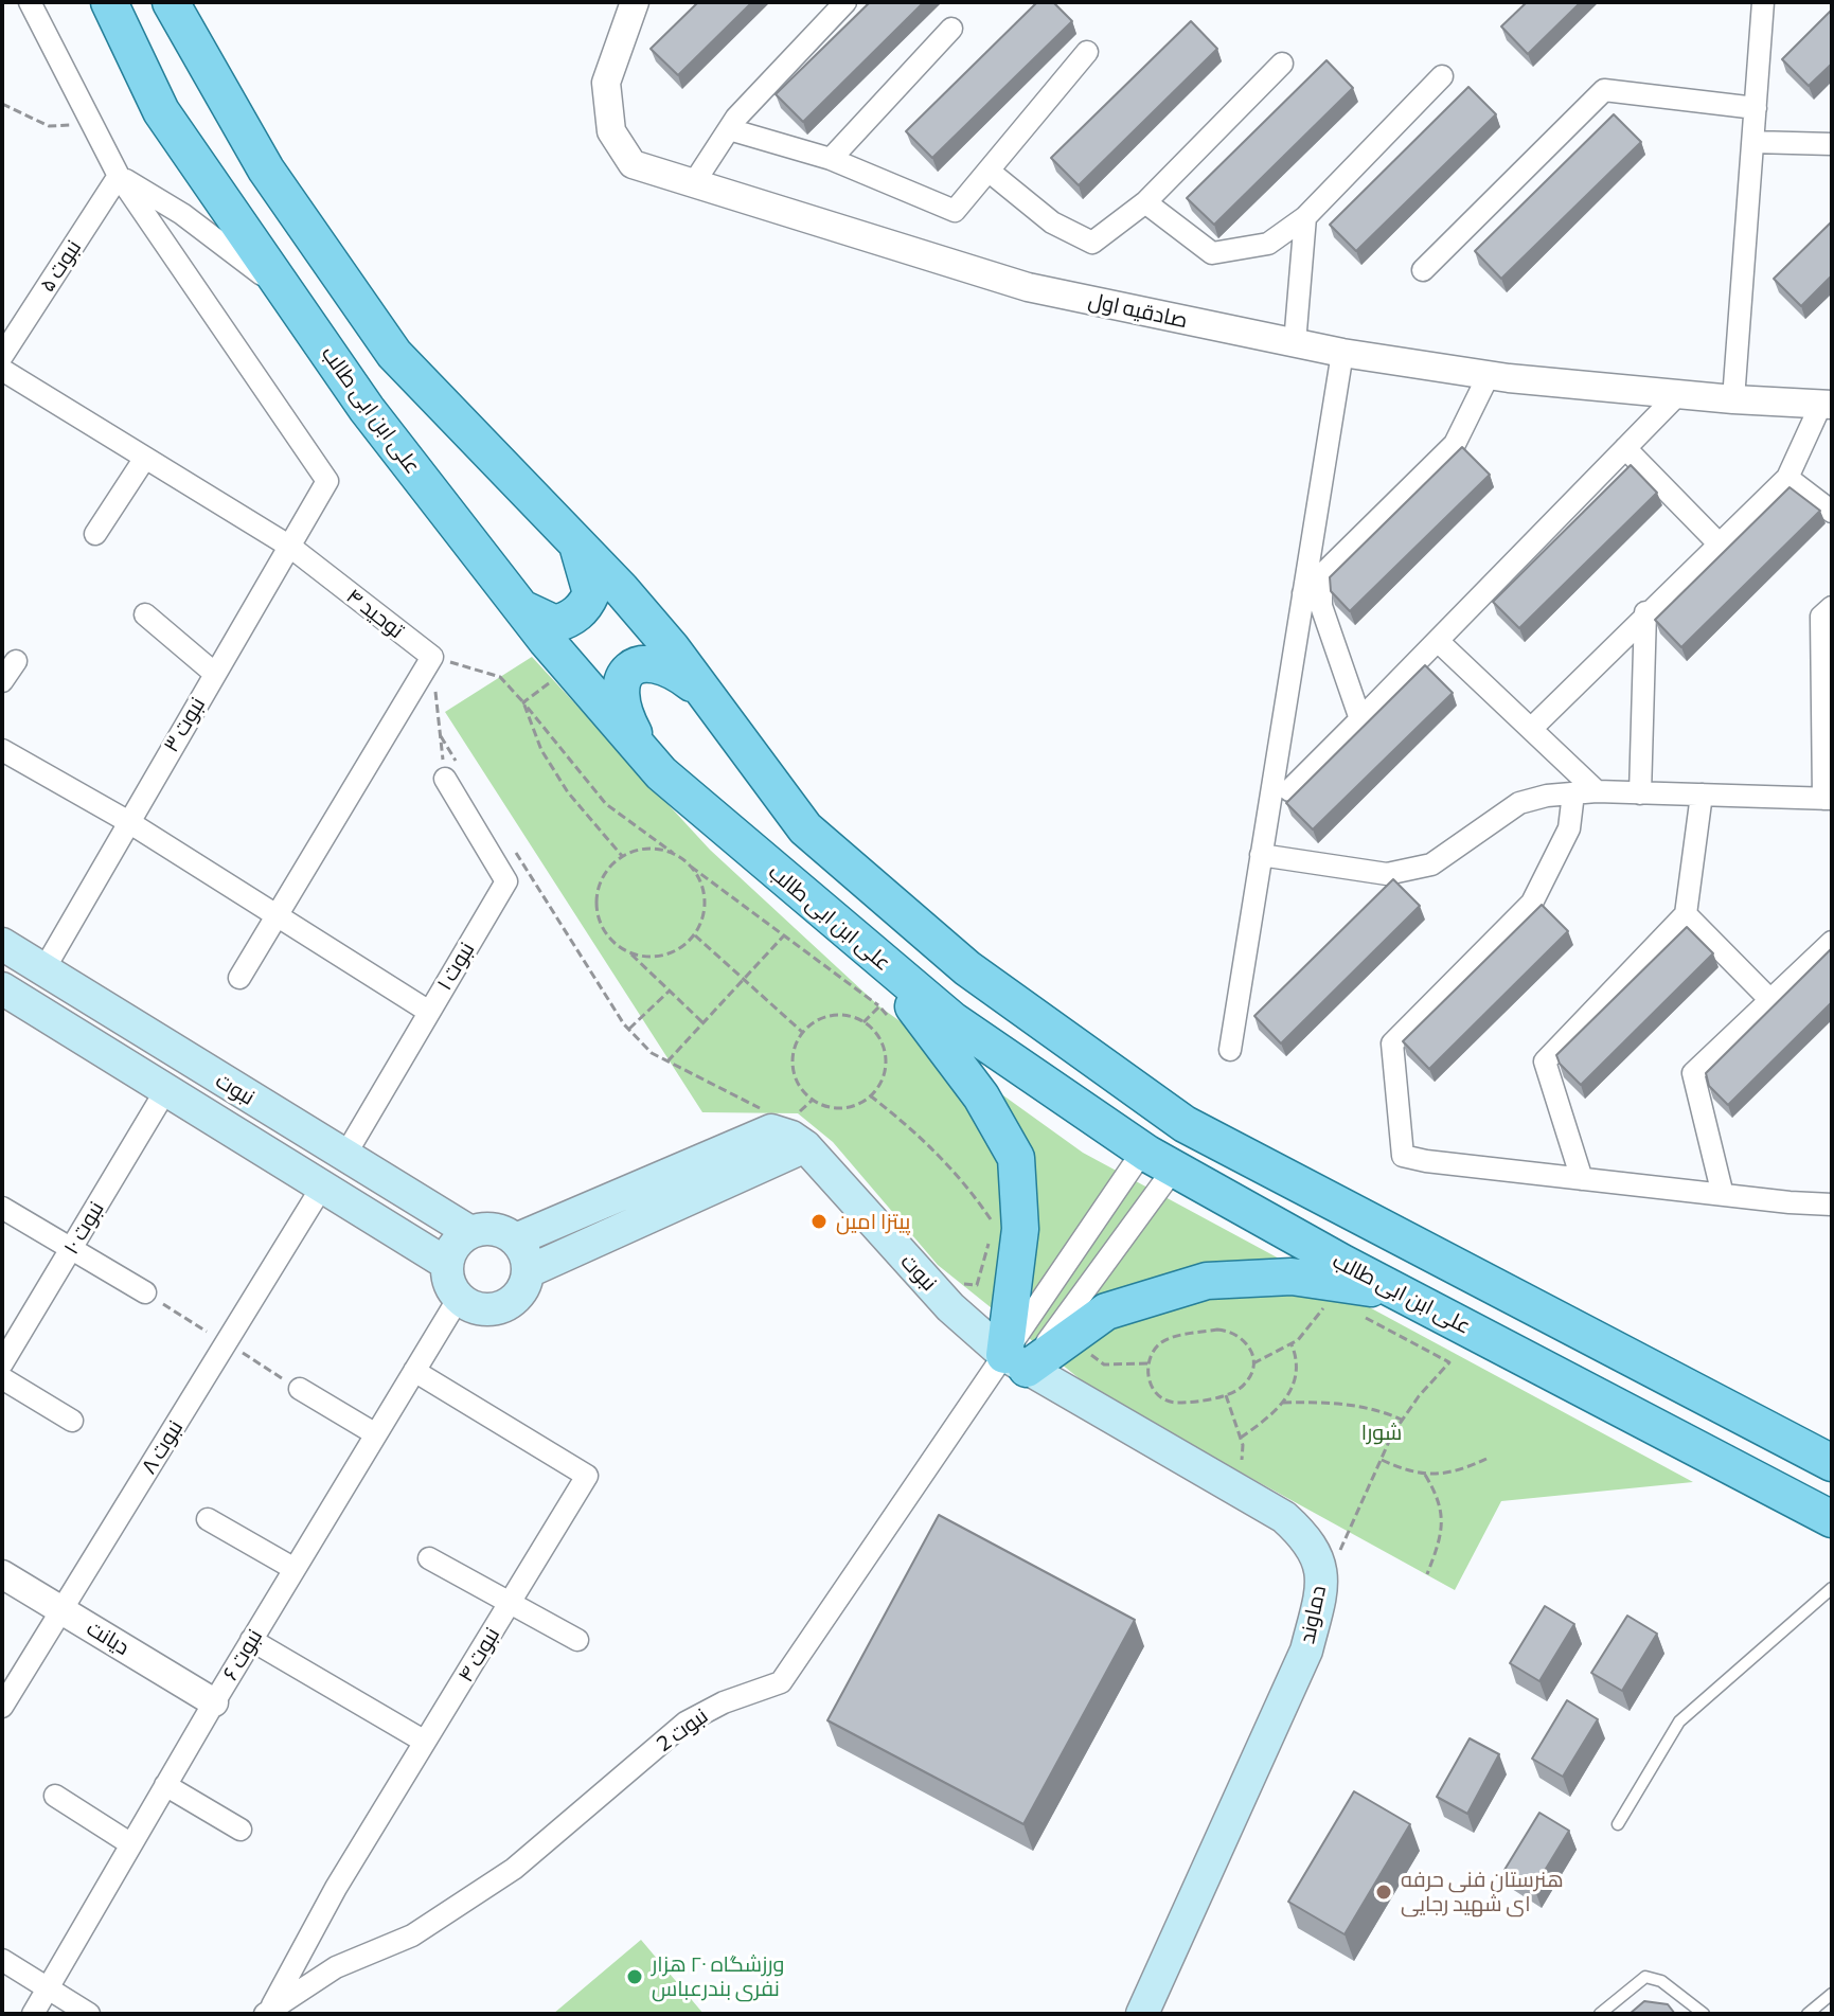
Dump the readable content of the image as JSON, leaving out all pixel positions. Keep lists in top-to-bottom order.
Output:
{
  "streets": {
    "main road": ["علی ابن ابی طالب", "نبوت", "دماوند"],
    "street": [
      "نبوت ۵",
      "صادقیه اول",
      "توحید ۴",
      "نبوت ۳",
      "نبوت ۱",
      "نبوت ۱۰",
      "نبوت ۸",
      "دیانت",
      "نبوت ۶",
      "نبوت ۴",
      "نبوت 2"
    ]
  },
  "crossings": [
    ["نبوت ۵", "نبوت ۳"],
    ["توحید ۴", "نبوت ۳"],
    ["نبوت ۳", "نبوت"],
    ["نبوت ۱", "نبوت"],
    ["نبوت", "نبوت ۱۰"],
    ["نبوت", "نبوت ۸"],
    ["نبوت", "دماوند"],
    ["نبوت", "نبوت ۶"],
    ["نبوت", "نبوت 2"],
    ["نبوت ۸", "دیانت"],
    ["دماوند", "نبوت 2"],
    ["دیانت", "نبوت ۶"],
    ["نبوت ۶", "نبوت ۴"],
    ["نبوت ۴", "نبوت 2"]
  ],
  "parks": ["شورا"],
  "places": ["پیتزا امین", "هنرستان فنی حرفه ای شهید رجایی", "ورزشگاه ۲۰ هزار نفری بندرعباس"]
}
